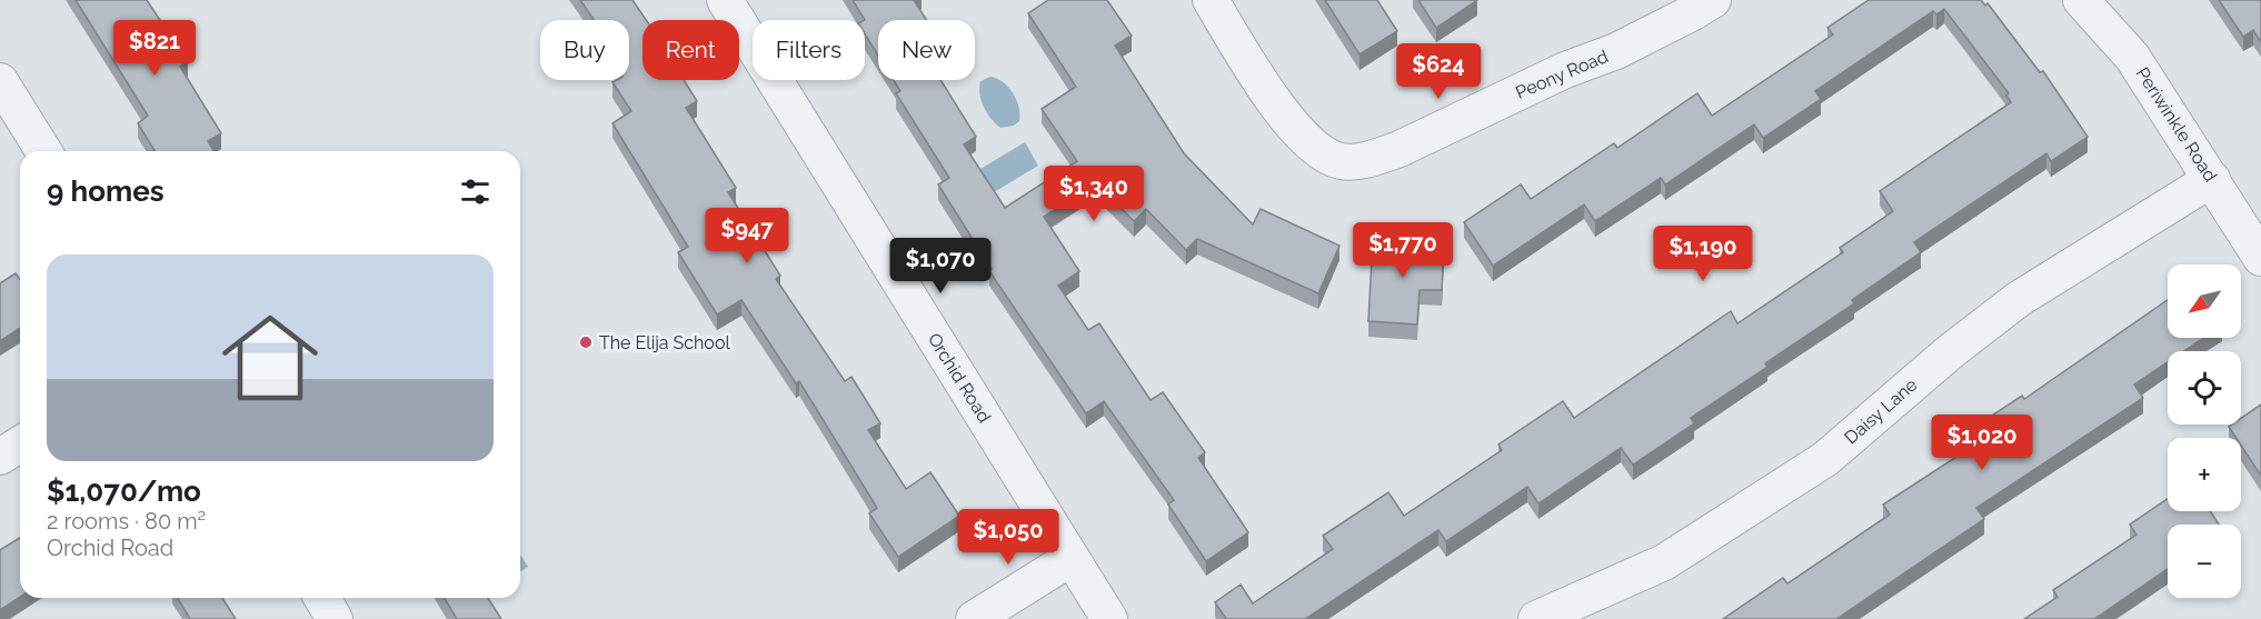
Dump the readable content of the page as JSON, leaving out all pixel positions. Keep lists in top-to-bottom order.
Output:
{
  "streets": {
    "street": [
      "Peony Road",
      "Periwinkle Road",
      "Orchid Road",
      "Daisy Lane"
    ]
  },
  "crossings": [
    ["Periwinkle Road", "Daisy Lane"]
  ],
  "places": ["The Elija School"],
  "north": "bottom left",
  "page": {
    "price": [
      "$821",
      "$624",
      "$1,340",
      "$947",
      "$1,770",
      "$1,190",
      "$1,070",
      "$1,020",
      "$1,050"
    ],
    "chip": [
      "Buy",
      "Rent",
      "Filters",
      "New"
    ],
    "heading": "9 homes",
    "list": [
      {
        "name": "$1,070/mo",
        "note": "2 rooms · 80 m² · Orchid Road"
      }
    ],
    "map_buttons": ["+", "−"]
  }
}
